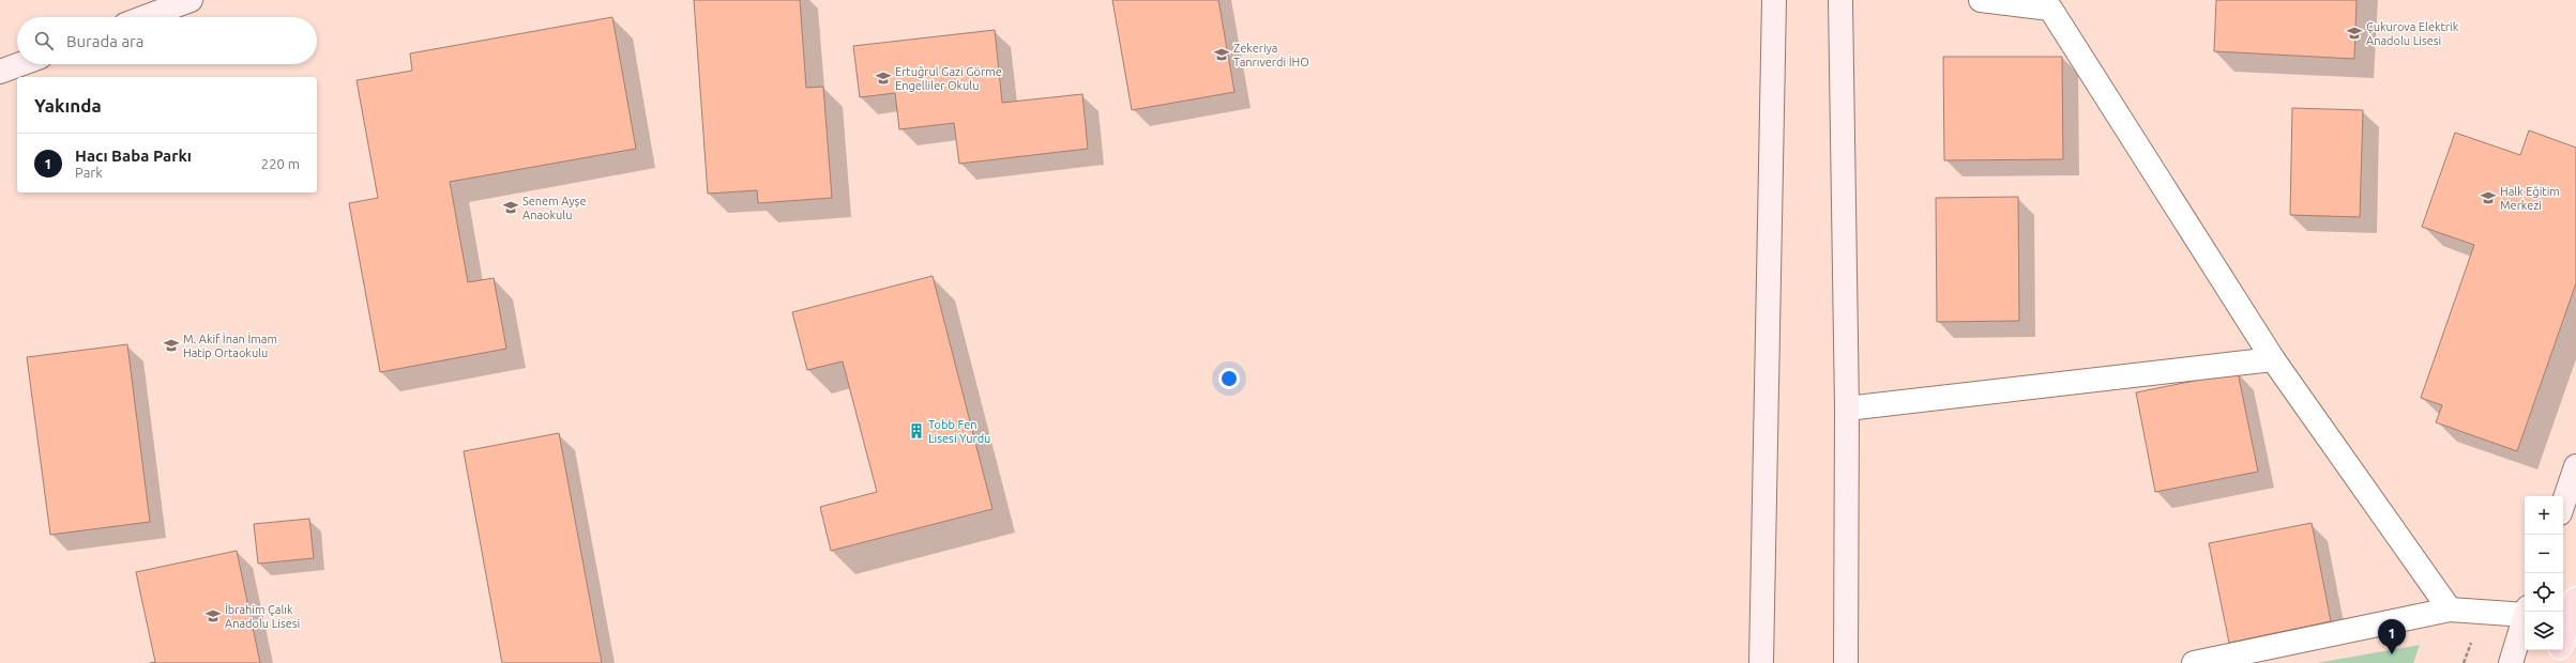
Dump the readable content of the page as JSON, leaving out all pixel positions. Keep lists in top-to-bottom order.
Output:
{
  "places": {
    "school or university": [
      "Çukurova Elektrik Anadolu Lisesi",
      "Zekeriya Tanrıverdi İHO",
      "Ertuğrul Gazi Görme Engelliler Okulu",
      "Halk Eğitim Merkezi",
      "Senem Ayşe Anaokulu",
      "M. Akif İnan İmam Hatip Ortaokulu",
      "İbrahim Çalık Anadolu Lisesi"
    ],
    "building": ["Tobb Fen Lisesi Yurdu"]
  },
  "page": {
    "search": "Burada ara",
    "heading": "Yakında",
    "list": [
      {
        "mark": "1",
        "name": "Hacı Baba Parkı",
        "note": "Park",
        "value": "220 m"
      }
    ],
    "map_buttons": ["+", "−"],
    "pins": "1"
  }
}
